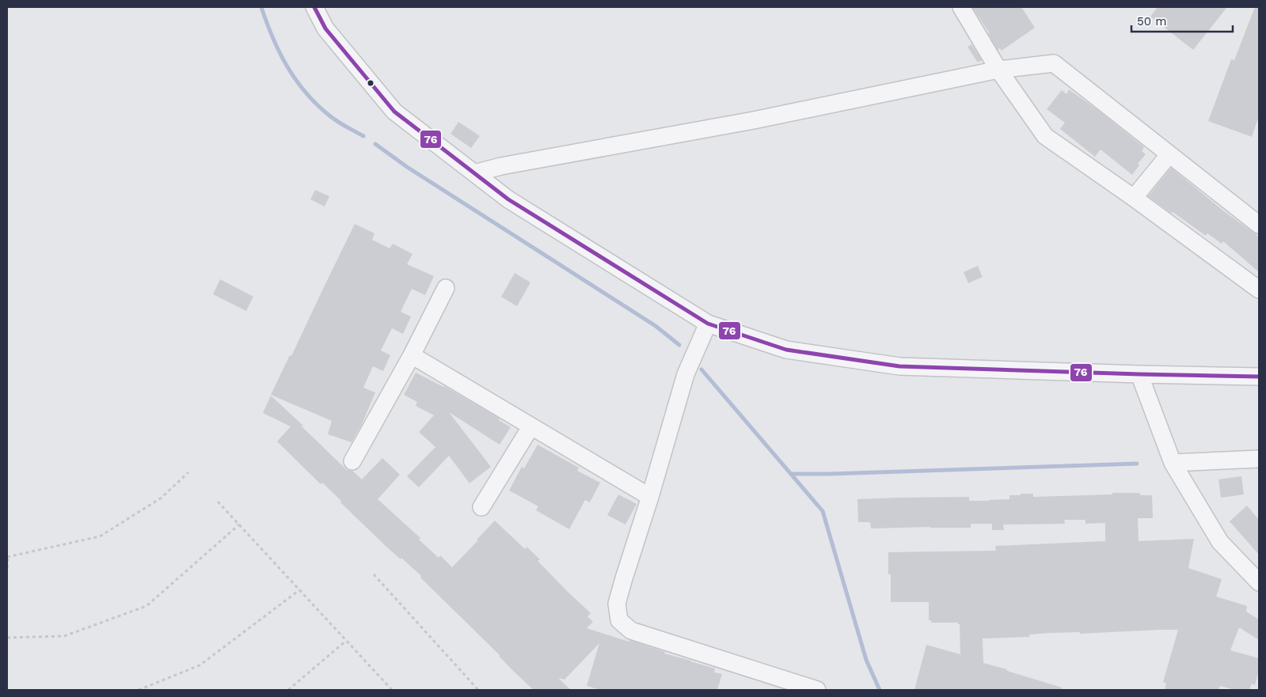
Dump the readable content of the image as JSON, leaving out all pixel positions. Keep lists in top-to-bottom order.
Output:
{
  "lines": ["transit line 76"],
  "scale_bar": "50 m"
}
